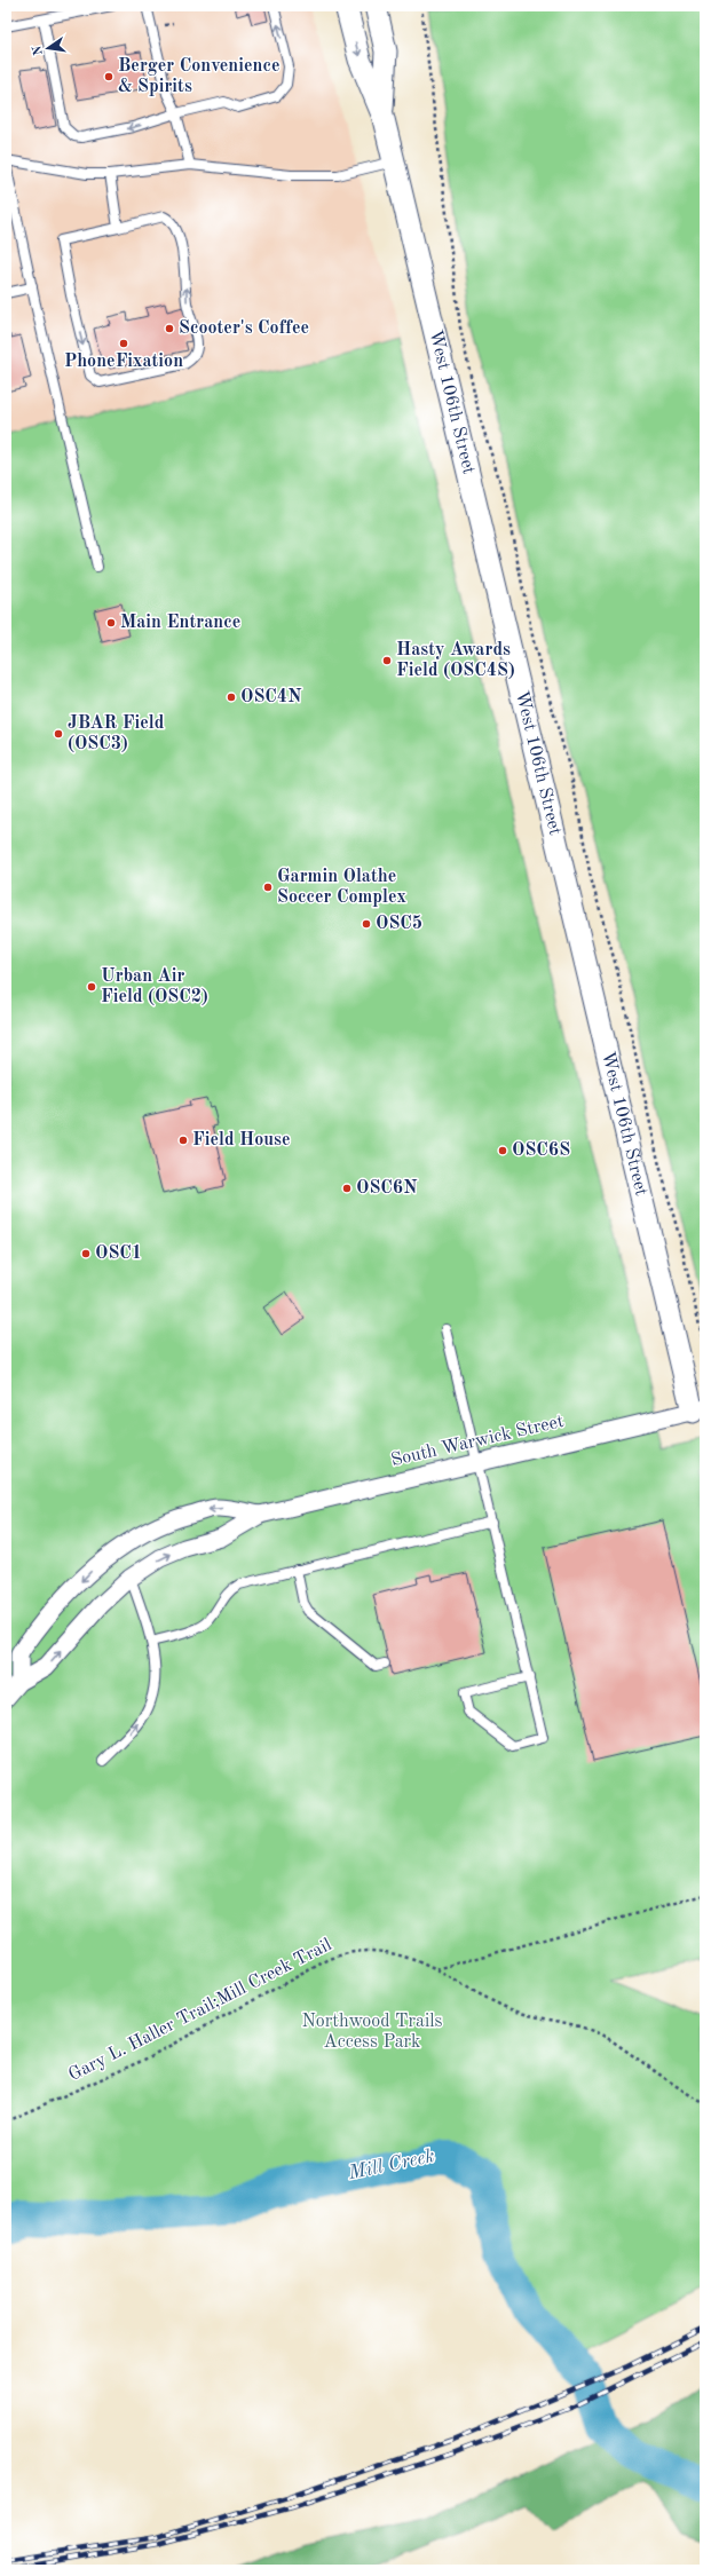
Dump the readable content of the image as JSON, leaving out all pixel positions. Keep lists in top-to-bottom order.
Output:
{
  "streets": {
    "street": ["West 106th Street", "South Warwick Street"],
    "path": ["Gary L. Haller Trail;Mill Creek Trail"]
  },
  "crossings": [
    ["West 106th Street", "South Warwick Street"]
  ],
  "water": ["Mill Creek"],
  "parks": ["Northwood Trails Access Park"],
  "places": [
    "Berger Convenience & Spirits",
    "Scooter's Coffee",
    "PhoneFixation",
    "Main Entrance",
    "Hasty Awards Field (OSC4S)",
    "OSC4N",
    "JBAR Field (OSC3)",
    "Garmin Olathe Soccer Complex",
    "OSC5",
    "Urban Air Field (OSC2)",
    "Field House",
    "OSC6S",
    "OSC6N",
    "OSC1"
  ],
  "north": "left"
}
